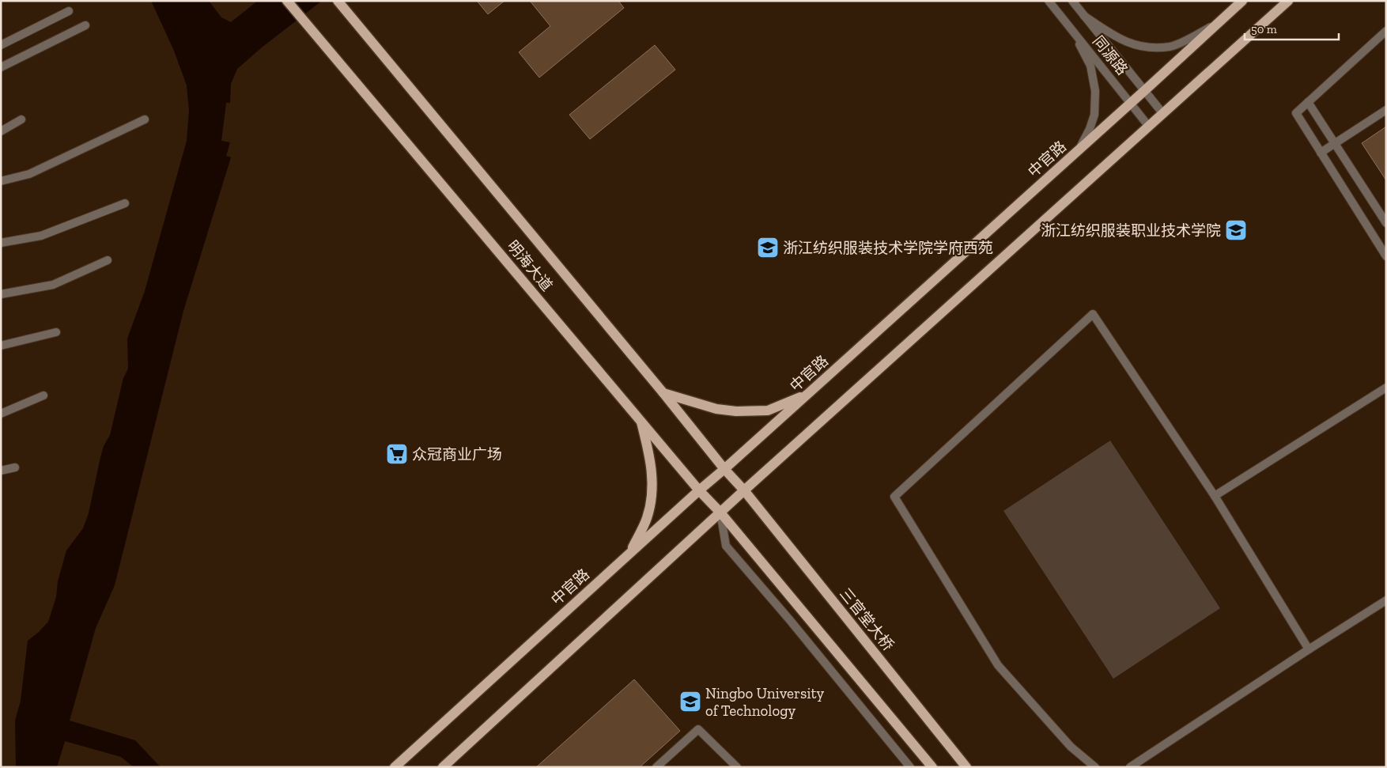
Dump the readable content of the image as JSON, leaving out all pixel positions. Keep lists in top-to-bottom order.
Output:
{
  "streets": {
    "main road": ["中官路", "明海大道", "三官堂大桥"],
    "street": ["同源路"]
  },
  "crossings": [
    ["同源路", "中官路"],
    ["中官路", "明海大道"],
    ["明海大道", "三官堂大桥"]
  ],
  "places": {
    "school or university": ["浙江纺织服装职业技术学院", "浙江纺织服装技术学院学府西苑", "Ningbo University of Technology"],
    "supermarket": ["众冠商业广场"]
  },
  "scale_bar": "50 m"
}
